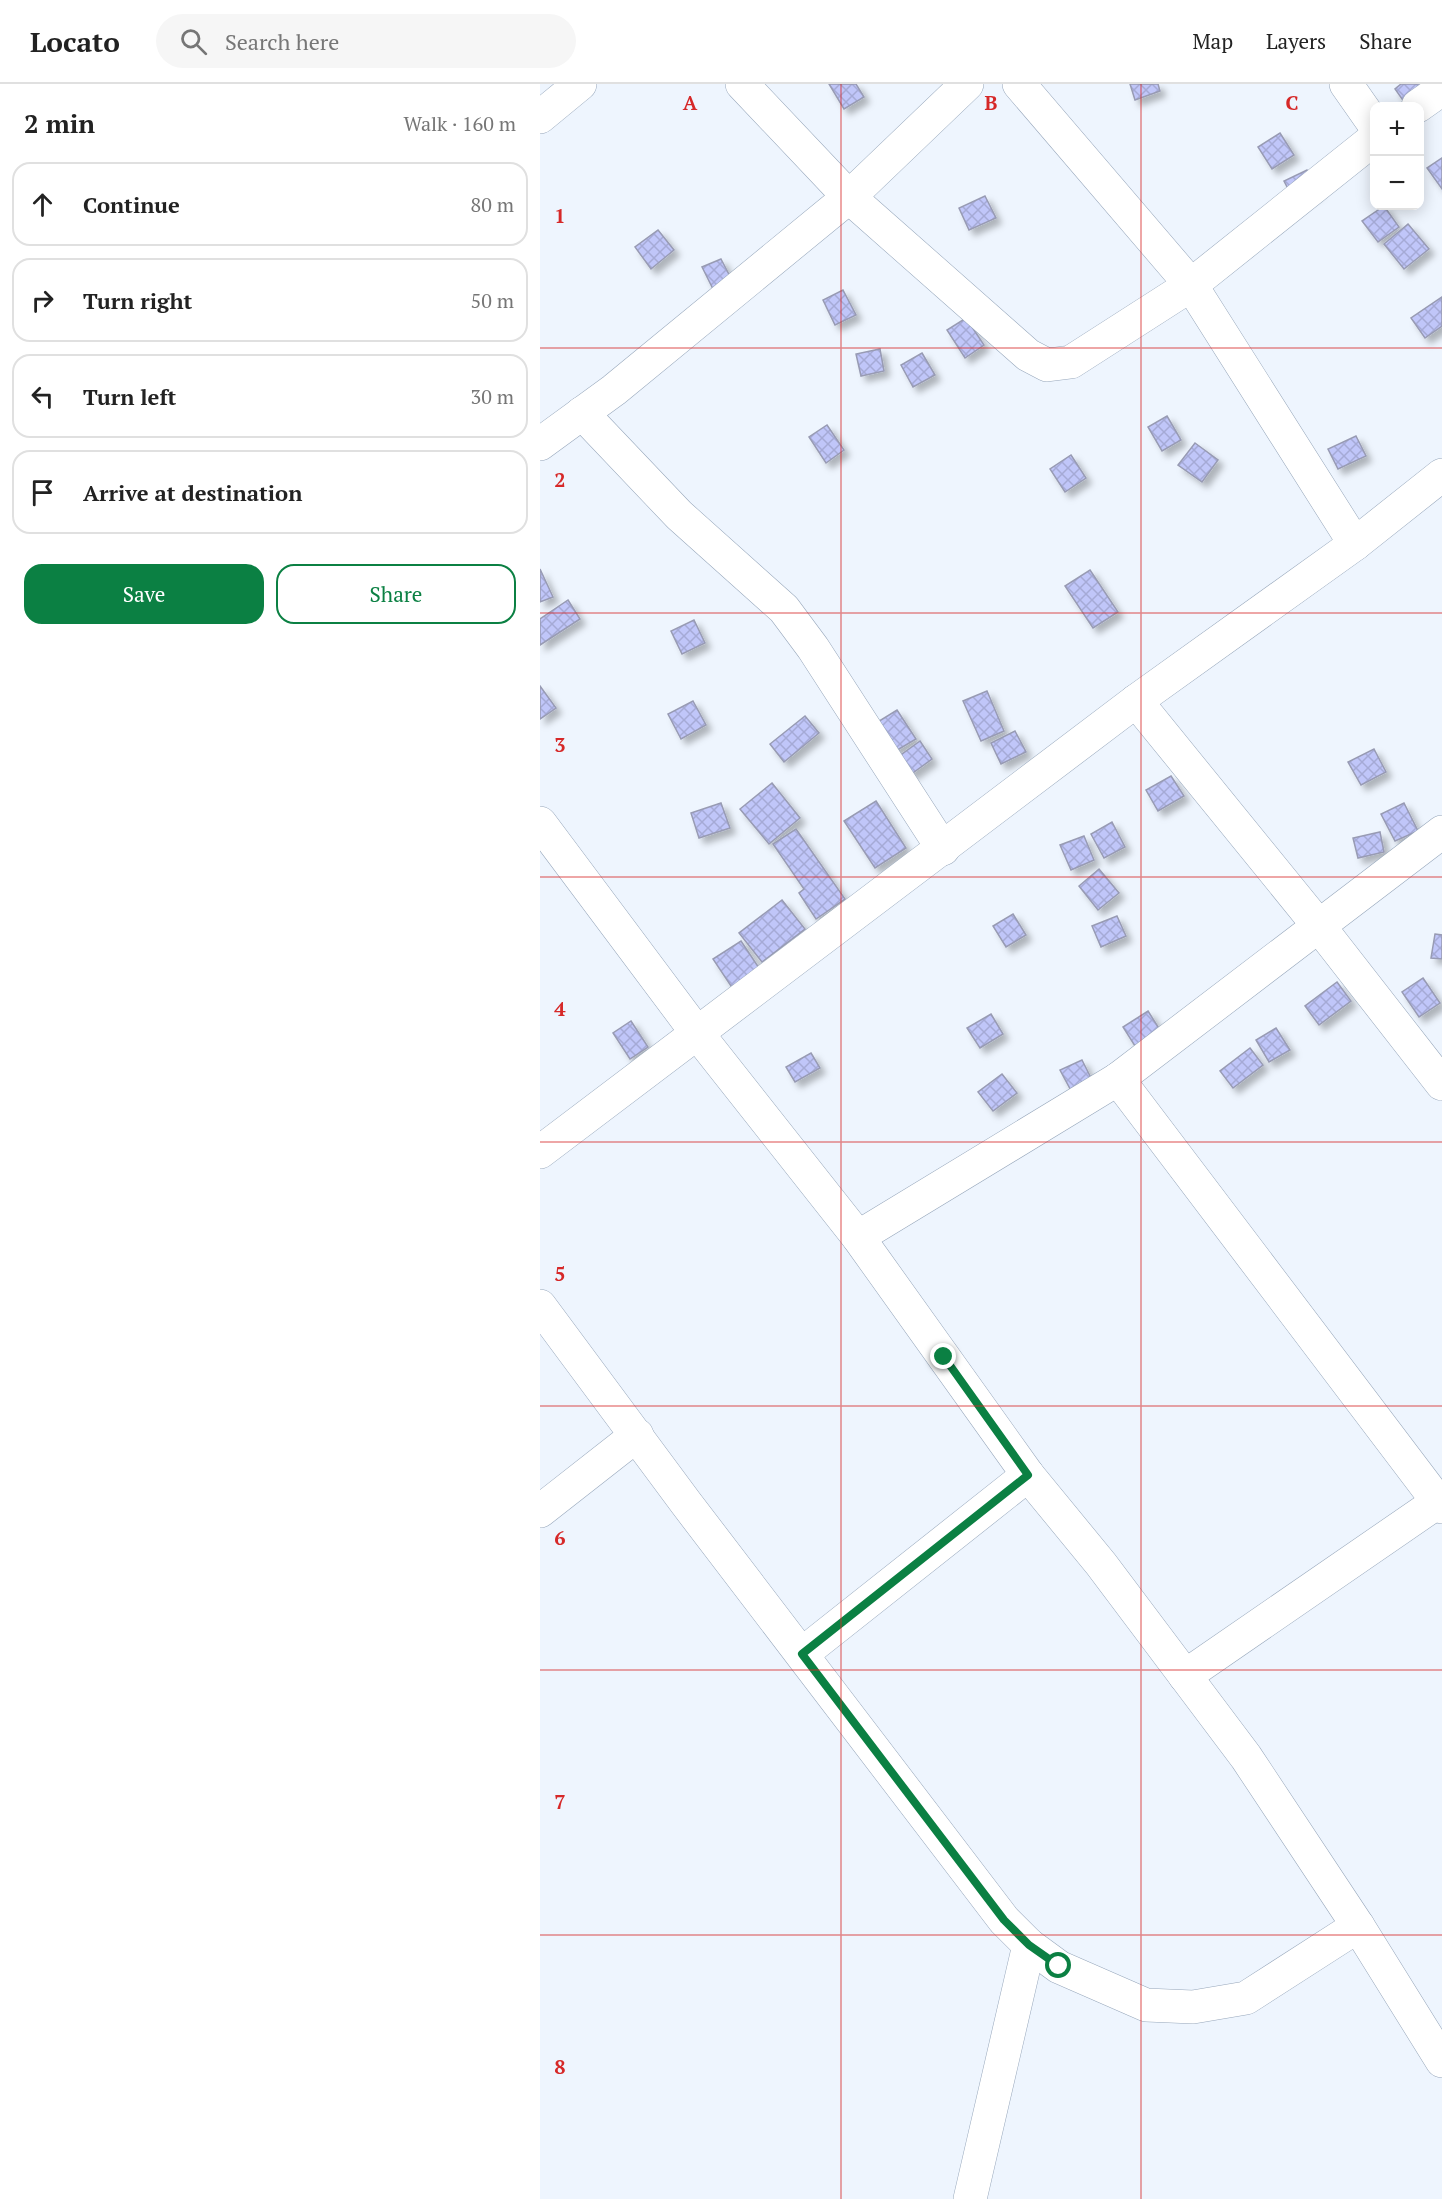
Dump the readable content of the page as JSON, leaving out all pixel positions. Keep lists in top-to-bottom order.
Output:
{
  "page": {
    "header": "Locato",
    "search": "Search here",
    "nav": ["Map", "Layers", "Share"],
    "heading": ["2 min", "Walk · 160 m"],
    "map_buttons": ["+", "−"],
    "list": [
      ["Continue", "80 m"],
      ["Turn right", "50 m"],
      ["Turn left", "30 m"],
      "Arrive at destination"
    ],
    "buttons": ["Save", "Share"]
  },
  "grid": {
    "columns": ["A", "B", "C"],
    "rows": [
      "1",
      "2",
      "3",
      "4",
      "5",
      "6",
      "7",
      "8"
    ]
  }
}
